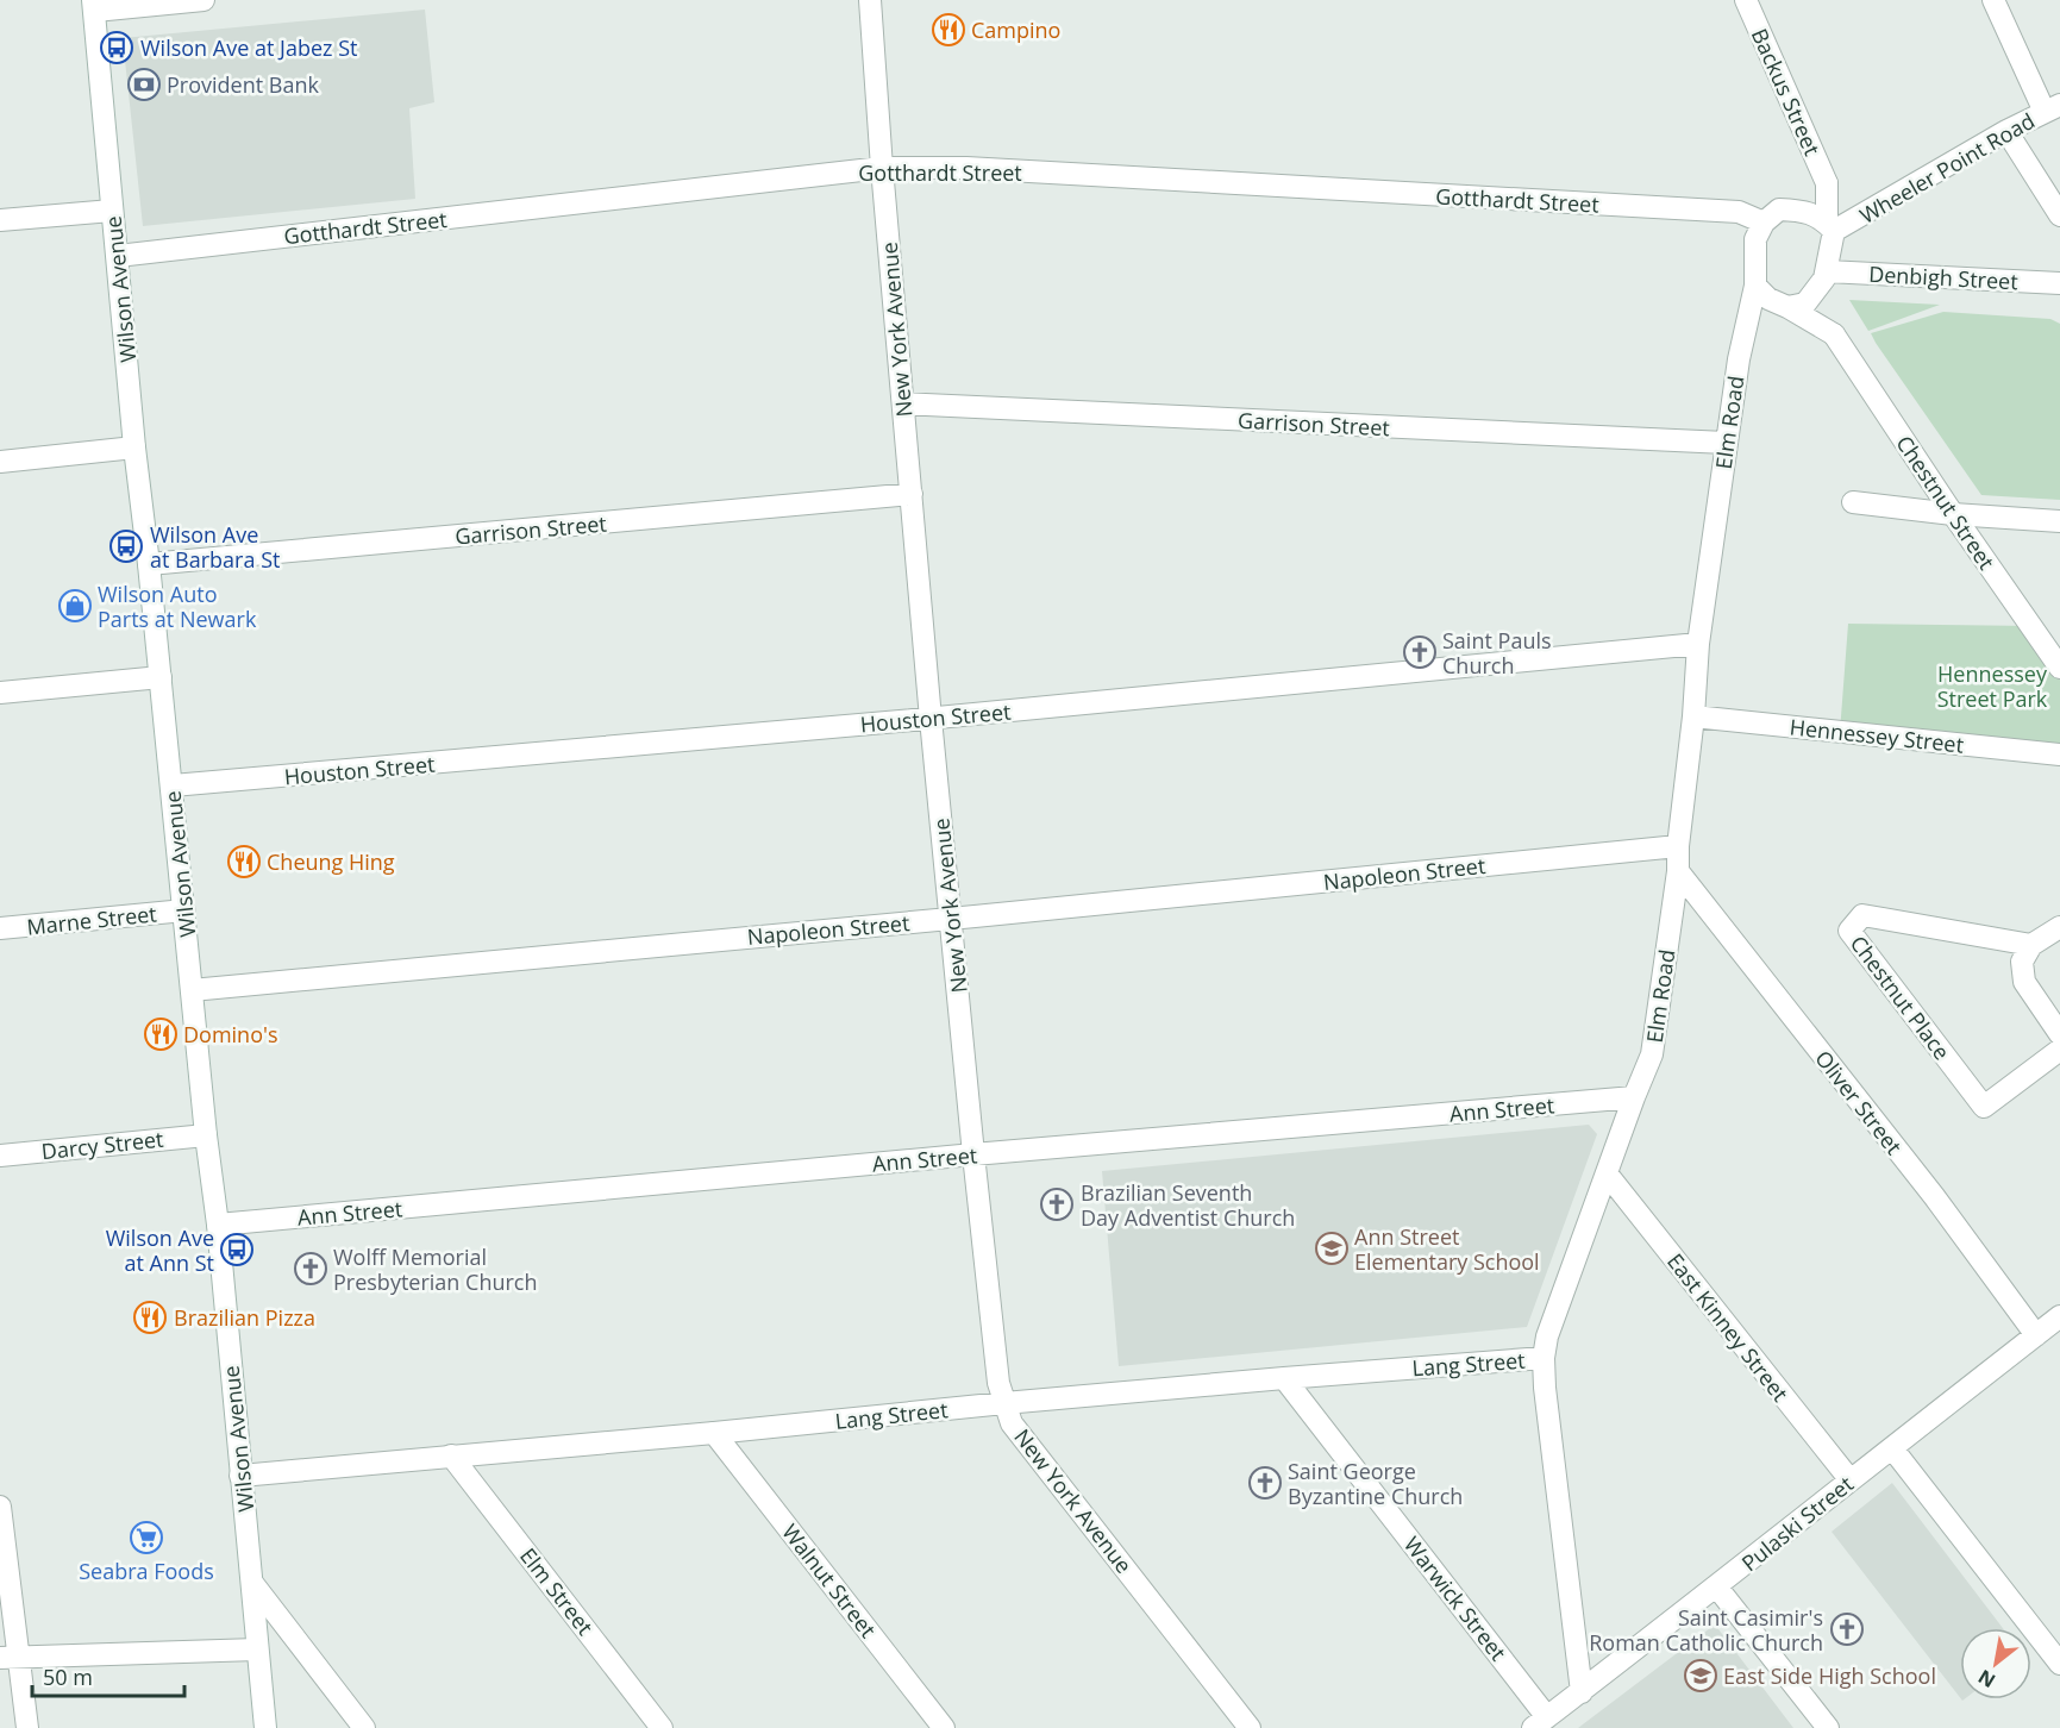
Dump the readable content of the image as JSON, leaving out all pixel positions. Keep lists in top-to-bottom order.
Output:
{
  "streets": {
    "street": [
      "Backus Street",
      "Wheeler Point Road",
      "Gotthardt Street",
      "Denbigh Street",
      "Wilson Avenue",
      "New York Avenue",
      "Elm Road",
      "Garrison Street",
      "Chestnut Street",
      "Houston Street",
      "Hennessey Street",
      "Napoleon Street",
      "Marne Street",
      "Chestnut Place",
      "Oliver Street",
      "Ann Street",
      "Darcy Street",
      "East Kinney Street",
      "Lang Street",
      "Pulaski Street",
      "Walnut Street",
      "Elm Street",
      "Warwick Street"
    ]
  },
  "crossings": [
    ["Wheeler Point Road", "Gotthardt Street"],
    ["Wheeler Point Road", "Denbigh Street"],
    ["Wheeler Point Road", "Elm Road"],
    ["Wheeler Point Road", "Chestnut Street"],
    ["Gotthardt Street", "Denbigh Street"],
    ["Gotthardt Street", "Wilson Avenue"],
    ["Gotthardt Street", "New York Avenue"],
    ["Gotthardt Street", "Elm Road"],
    ["Gotthardt Street", "Chestnut Street"],
    ["Denbigh Street", "Elm Road"],
    ["Denbigh Street", "Chestnut Street"],
    ["Wilson Avenue", "Garrison Street"],
    ["Wilson Avenue", "Houston Street"],
    ["Wilson Avenue", "Napoleon Street"],
    ["Wilson Avenue", "Marne Street"],
    ["Wilson Avenue", "Ann Street"],
    ["Wilson Avenue", "Darcy Street"],
    ["Wilson Avenue", "Lang Street"],
    ["New York Avenue", "Garrison Street"],
    ["New York Avenue", "Houston Street"],
    ["New York Avenue", "Napoleon Street"],
    ["New York Avenue", "Ann Street"],
    ["New York Avenue", "Lang Street"],
    ["Elm Road", "Garrison Street"],
    ["Elm Road", "Chestnut Street"],
    ["Elm Road", "Houston Street"],
    ["Elm Road", "Hennessey Street"],
    ["Elm Road", "Napoleon Street"],
    ["Elm Road", "Oliver Street"],
    ["Elm Road", "Ann Street"],
    ["Elm Road", "East Kinney Street"],
    ["Elm Road", "Lang Street"],
    ["Elm Road", "Pulaski Street"],
    ["Oliver Street", "Pulaski Street"],
    ["East Kinney Street", "Pulaski Street"],
    ["Lang Street", "Walnut Street"],
    ["Lang Street", "Elm Street"],
    ["Lang Street", "Warwick Street"],
    ["Pulaski Street", "Warwick Street"]
  ],
  "parks": ["Hennessey Street Park"],
  "places": {
    "restaurant": [
      "Campino",
      "Cheung Hing",
      "Domino's",
      "Brazilian Pizza"
    ],
    "bus stop": ["Wilson Ave at Jabez St", "Wilson Ave at Barbara St", "Wilson Ave at Ann St"],
    "bank": ["Provident Bank"],
    "shop": ["Wilson Auto Parts at Newark"],
    "church": [
      "Saint Pauls Church",
      "Brazilian Seventh Day Adventist Church",
      "Wolff Memorial Presbyterian Church",
      "Saint George Byzantine Church",
      "Saint Casimir's Roman Catholic Church"
    ],
    "school or university": ["Ann Street Elementary School", "East Side High School"],
    "supermarket": ["Seabra Foods"]
  },
  "scale_bar": "50 m",
  "north": "bottom left"
}
